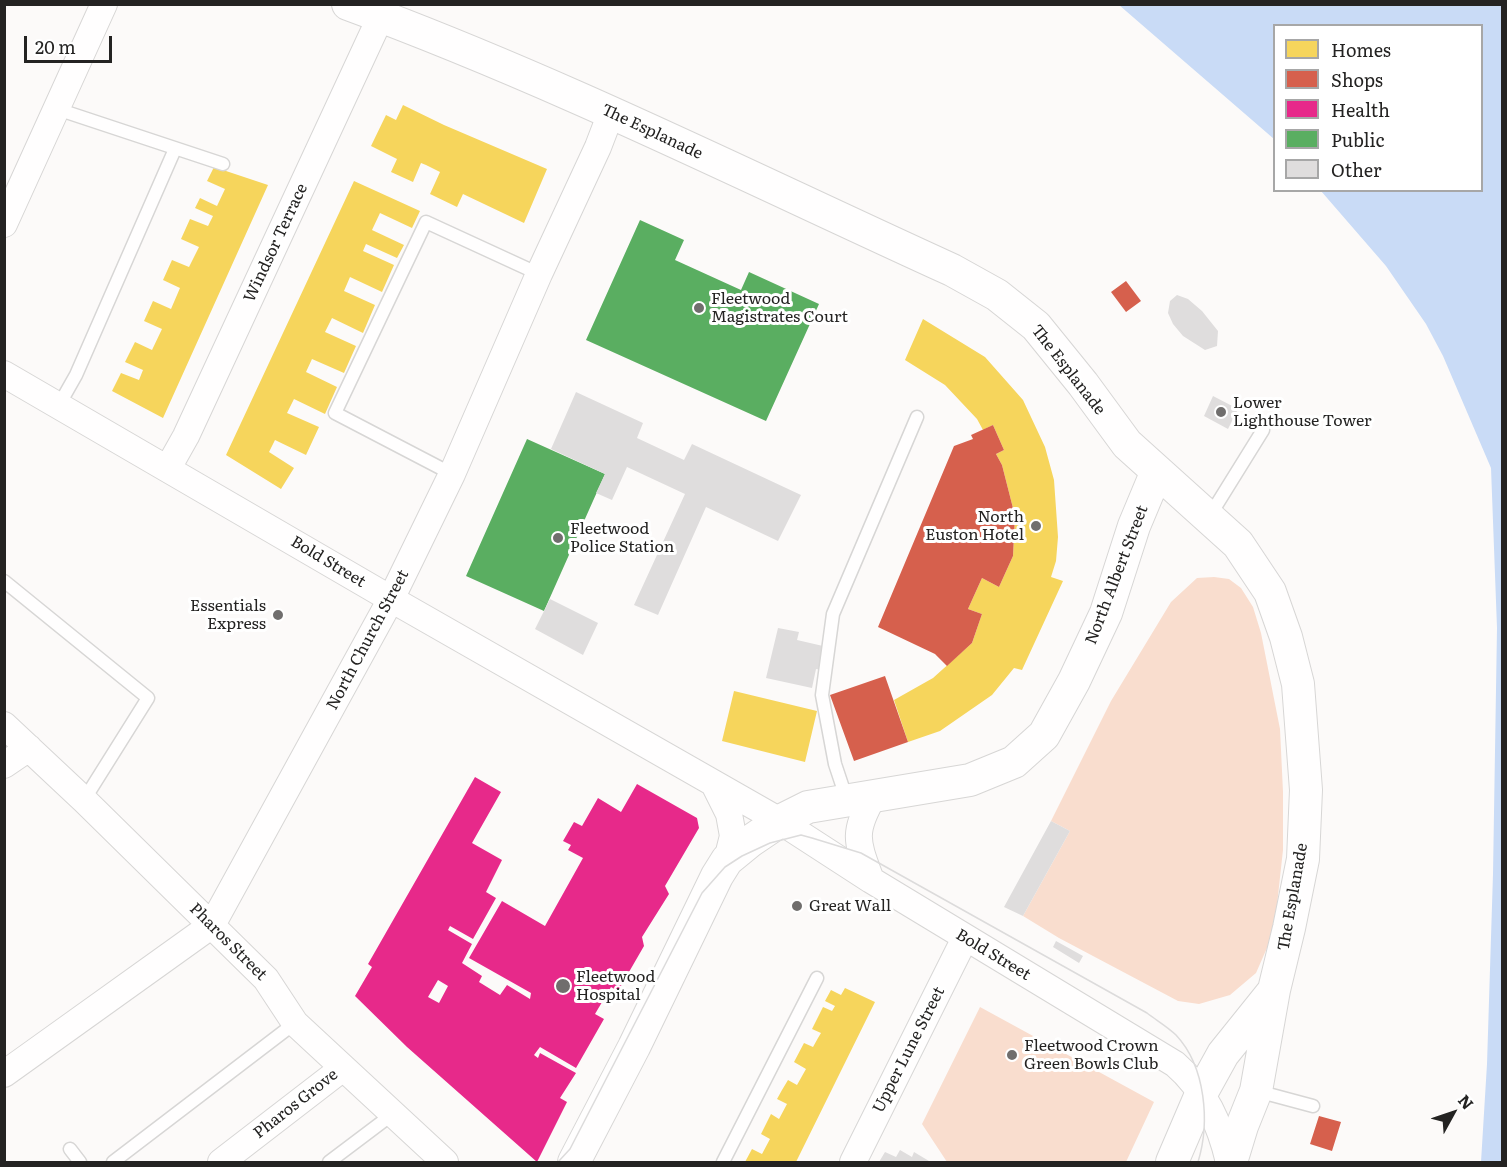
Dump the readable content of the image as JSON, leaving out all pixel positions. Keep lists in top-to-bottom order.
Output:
{
  "streets": {
    "street": [
      "The Esplanade",
      "Windsor Terrace",
      "Bold Street",
      "North Albert Street",
      "North Church Street",
      "Pharos Street",
      "Upper Lune Street",
      "Pharos Grove"
    ]
  },
  "crossings": [
    ["The Esplanade", "Windsor Terrace"],
    ["The Esplanade", "Bold Street"],
    ["The Esplanade", "North Albert Street"],
    ["The Esplanade", "North Church Street"],
    ["Windsor Terrace", "Bold Street"],
    ["Bold Street", "North Albert Street"],
    ["Bold Street", "North Church Street"],
    ["Bold Street", "Upper Lune Street"],
    ["North Church Street", "Pharos Street"],
    ["Pharos Street", "Pharos Grove"]
  ],
  "places": [
    "Fleetwood Magistrates Court",
    "Lower Lighthouse Tower",
    "North Euston Hotel",
    "Fleetwood Police Station",
    "Essentials Express",
    "Great Wall",
    "Fleetwood Hospital",
    "Fleetwood Crown Green Bowls Club"
  ],
  "legend": [
    "Homes",
    "Shops",
    "Health",
    "Public",
    "Other"
  ],
  "scale_bar": "20 m",
  "north": "top right"
}
